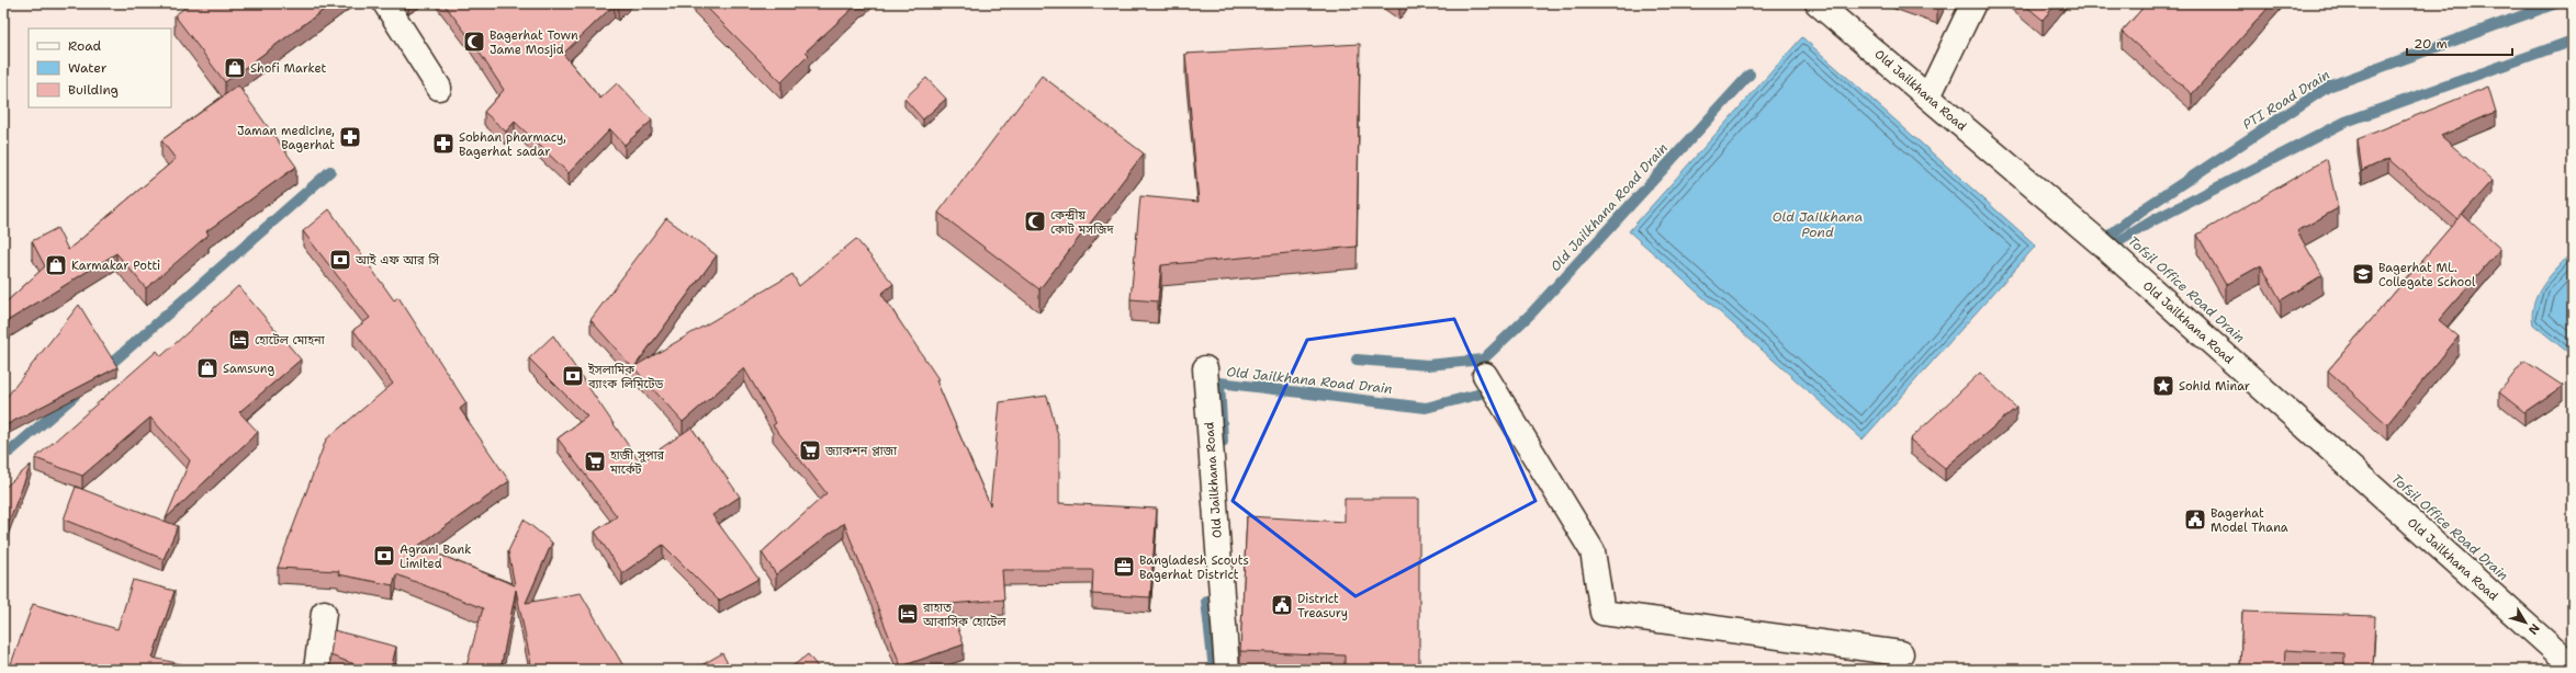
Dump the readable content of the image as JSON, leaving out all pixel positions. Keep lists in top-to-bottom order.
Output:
{
  "streets": {
    "street": ["Old Jailkhana Road"]
  },
  "water": [
    "PTI Road Drain",
    "Old Jailkhana Road Drain",
    "Old Jailkhana Pond",
    "Tofsil Office Road Drain"
  ],
  "places": {
    "mosque": ["Bagerhat Town Jame Mosjid", "কেন্দ্রীয় কোট মসজিদ"],
    "shop": ["Shofi Market", "Karmakar Potti", "Samsung"],
    "pharmacy": ["Jaman medicine, Bagerhat", "Sobhan pharmacy, Bagerhat sadar"],
    "bank": ["আই এফ আর সি", "ইসলামিক ব্যাংক লিমিটেড", "Agrani Bank Limited"],
    "school or university": ["Bagerhat ML. Collegate School"],
    "hotel": ["হোটেল মোহনা", "রাহাত আবাসিক হোটেল"],
    "place": ["Sohid Minar"],
    "supermarket": ["জ্যাকশন প্লাজা", "হাজী সুপার মার্কেট"],
    "public building": ["Bagerhat Model Thana", "District Treasury"],
    "office": ["Bangladesh Scouts Bagerhat District"]
  },
  "legend": ["Road", "Water", "Building"],
  "scale_bar": "20 m",
  "north": "bottom right"
}
